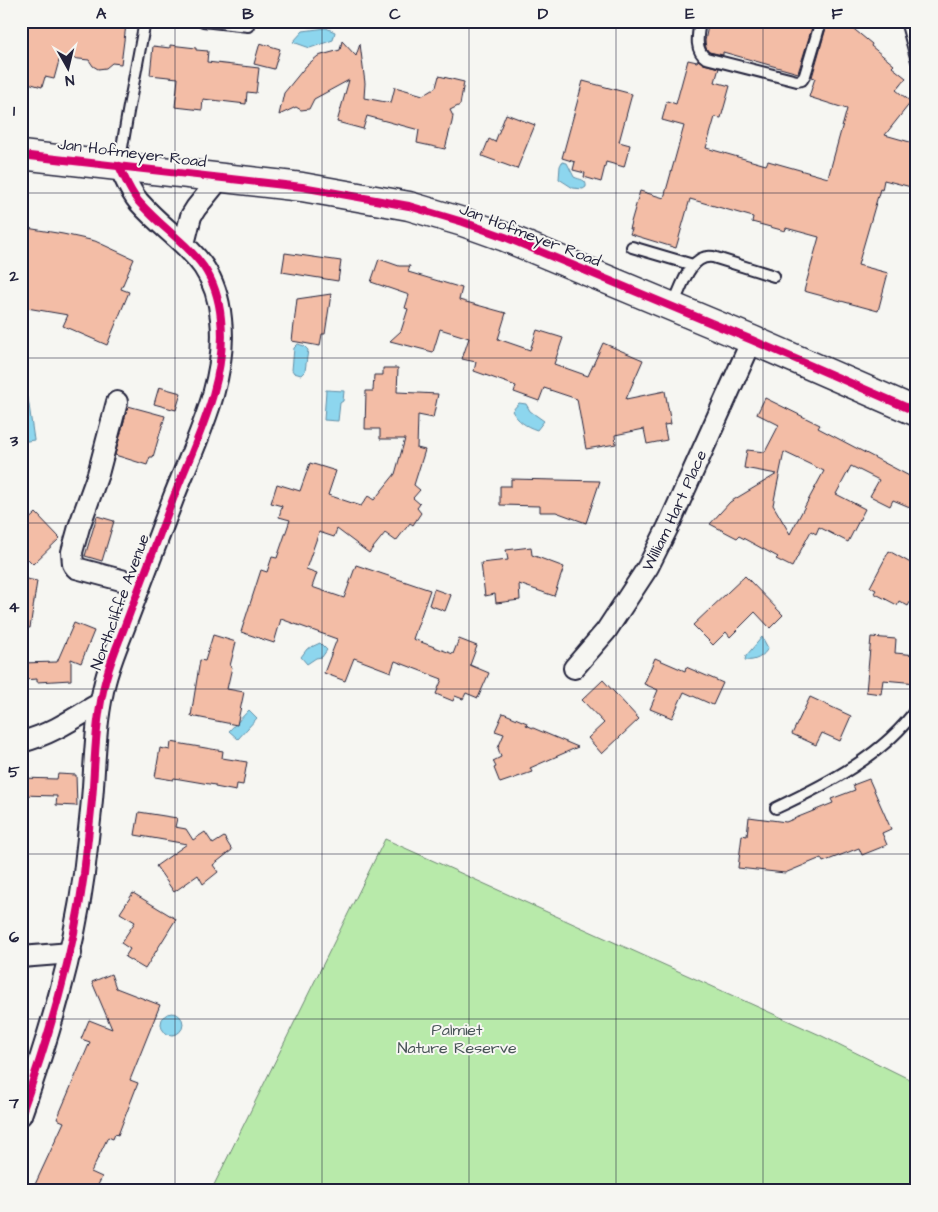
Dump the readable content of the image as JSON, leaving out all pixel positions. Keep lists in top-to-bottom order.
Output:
{
  "streets": {
    "street": ["Jan Hofmeyer Road", "William Hart Place", "Northcliffe Avenue"]
  },
  "crossings": [
    ["Jan Hofmeyer Road", "William Hart Place"],
    ["Jan Hofmeyer Road", "Northcliffe Avenue"]
  ],
  "parks": ["Palmiet Nature Reserve"],
  "north": "bottom",
  "grid": {
    "columns": [
      "A",
      "B",
      "C",
      "D",
      "E",
      "F"
    ],
    "rows": [
      "1",
      "2",
      "3",
      "4",
      "5",
      "6",
      "7"
    ]
  }
}
